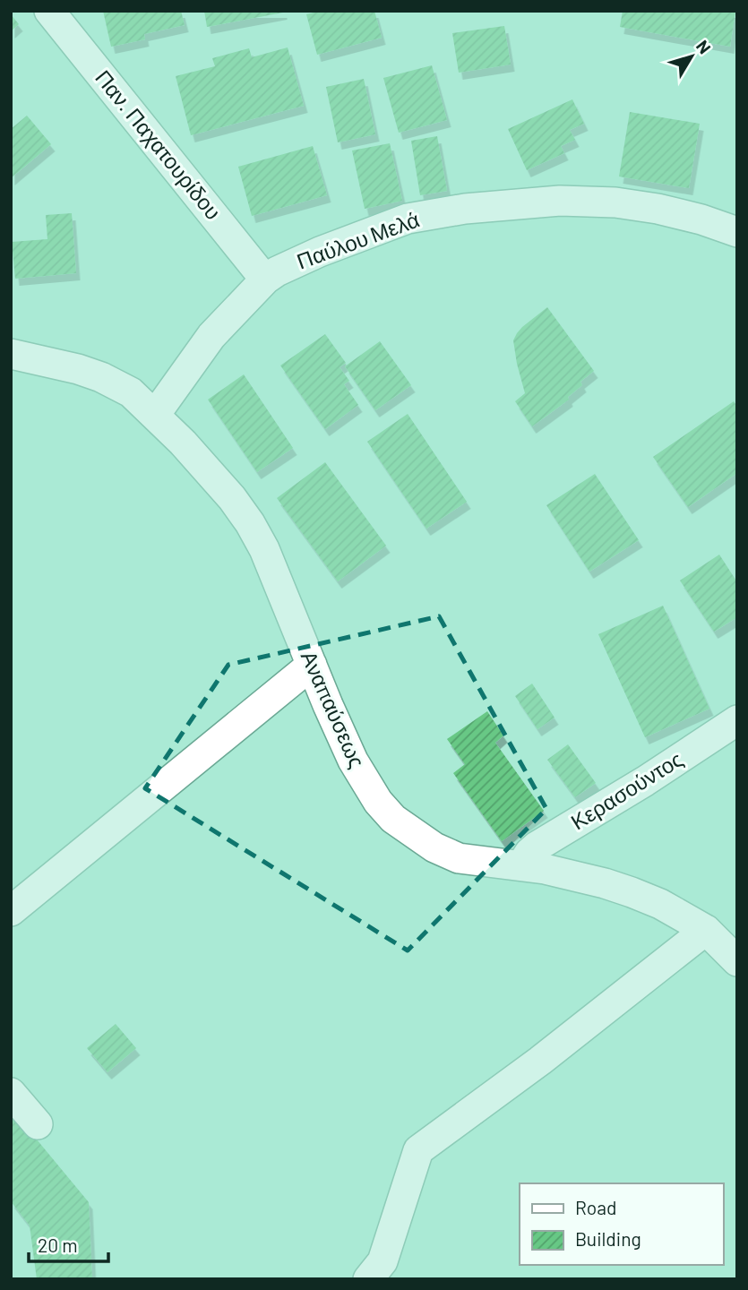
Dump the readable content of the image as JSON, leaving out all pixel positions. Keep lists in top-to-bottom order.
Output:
{
  "streets": {
    "street": [
      "Παν. Παχατουρίδου",
      "Παύλου Μελά",
      "Αναπαύσεως",
      "Κερασούντος"
    ]
  },
  "crossings": [
    ["Παν. Παχατουρίδου", "Παύλου Μελά"],
    ["Παύλου Μελά", "Αναπαύσεως"],
    ["Αναπαύσεως", "Κερασούντος"]
  ],
  "legend": ["Road", "Building"],
  "scale_bar": "20 m",
  "north": "top right"
}
